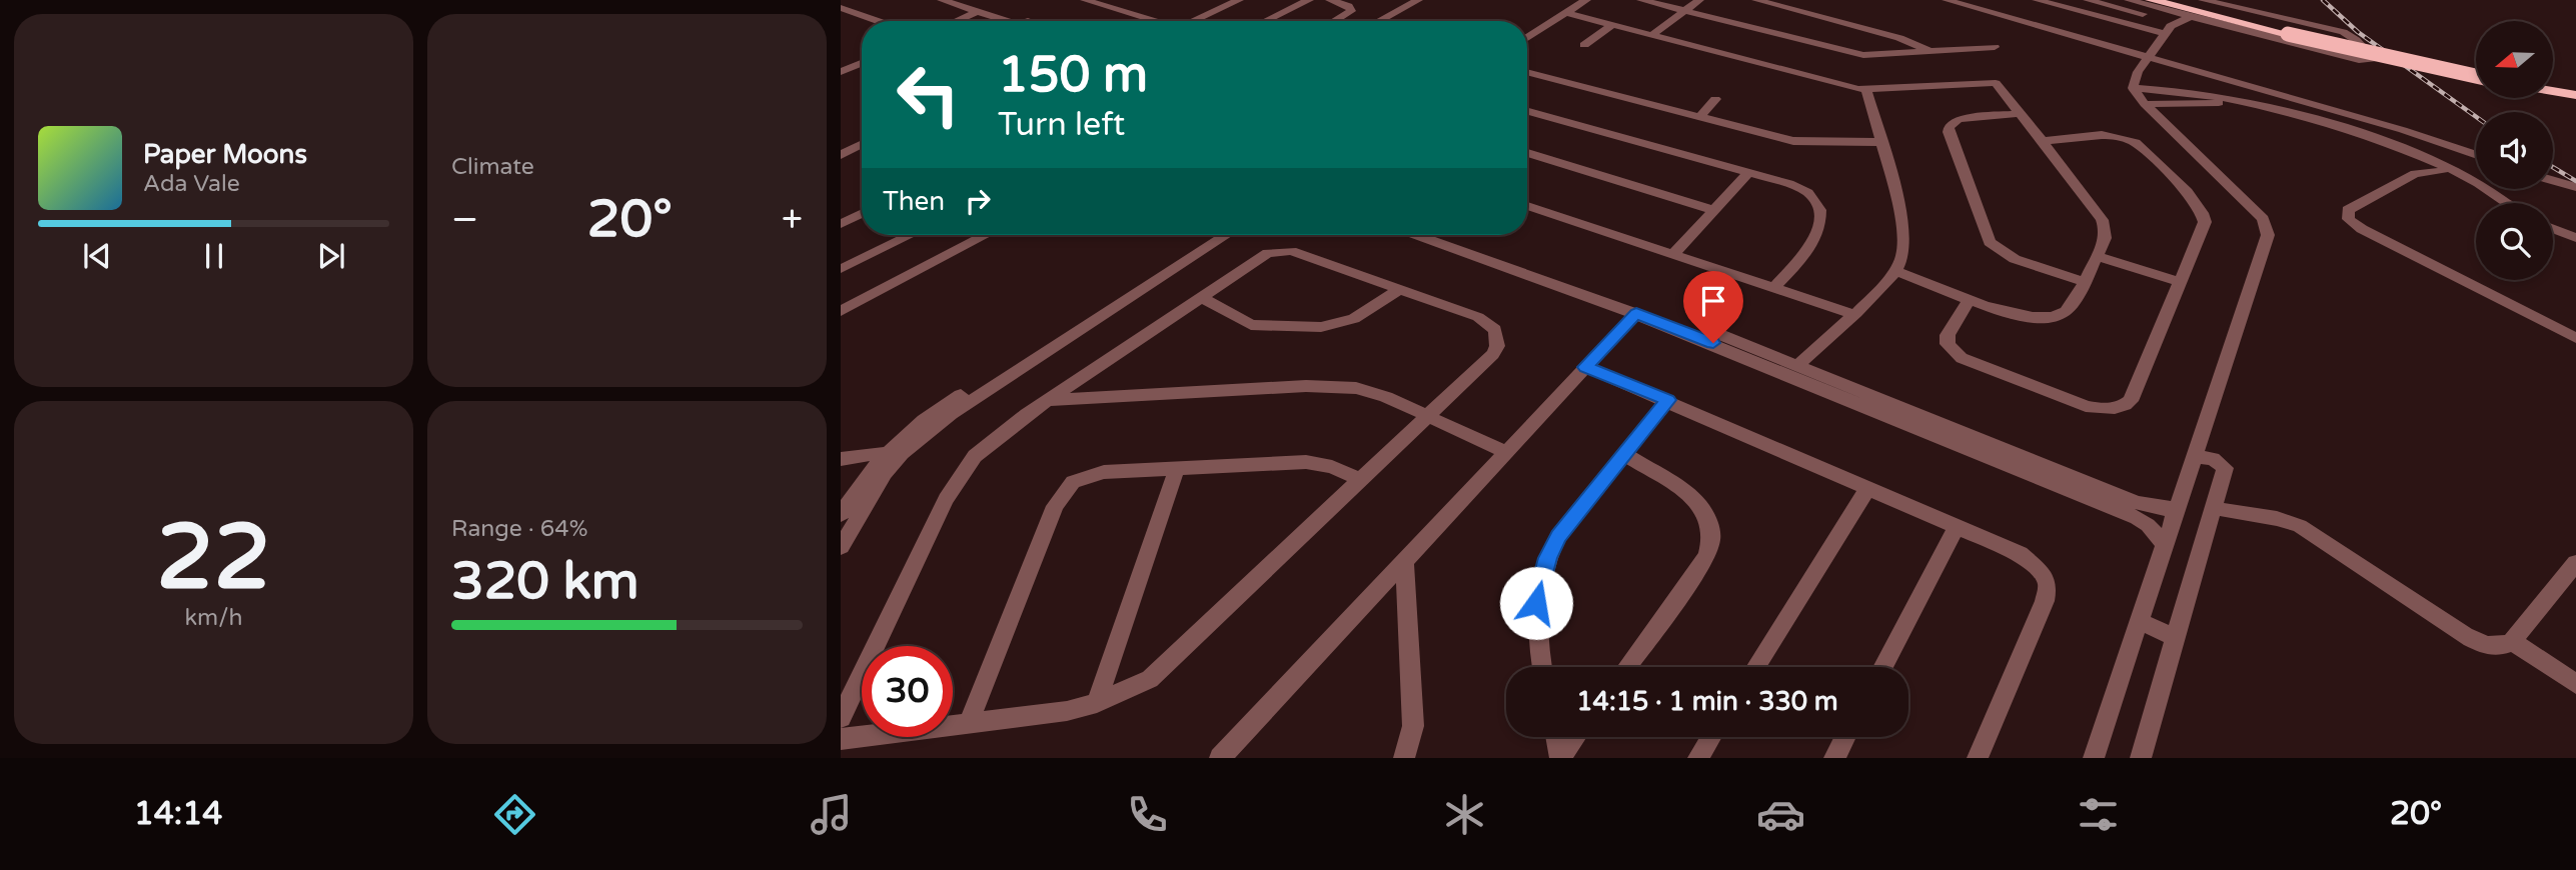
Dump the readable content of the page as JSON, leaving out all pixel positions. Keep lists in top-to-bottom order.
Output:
{
  "north": "left",
  "page": {
    "tile": [
      "Climate",
      ["22", "km/h"],
      ["Range · 64%", "320 km"]
    ],
    "turn": ["150 m", "Turn left"],
    "song": ["Paper Moons", "Ada Vale"],
    "then": "Then",
    "heat": ["−", "20°", "+"],
    "limit": "30",
    "trip": "14:15 · 1 min · 330 m",
    "tabs": ["14:14", "20°"]
  }
}
